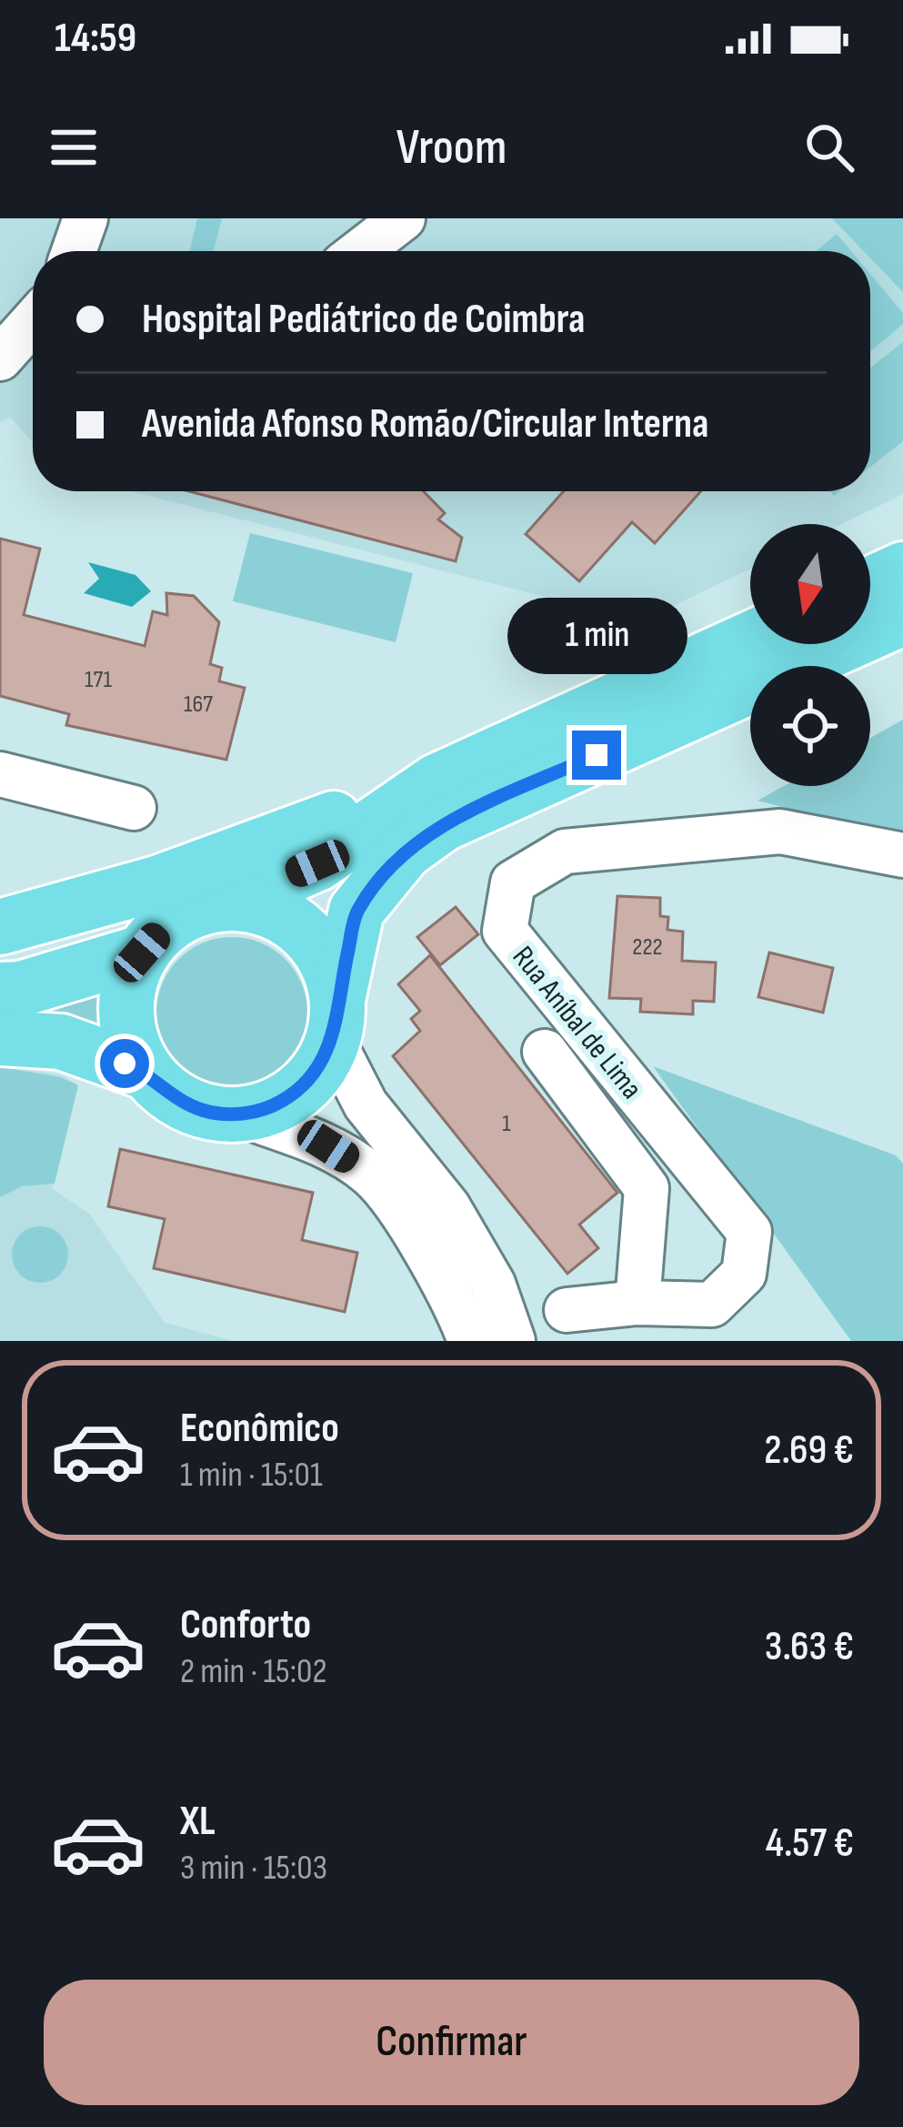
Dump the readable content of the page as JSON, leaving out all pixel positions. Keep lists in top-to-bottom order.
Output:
{
  "streets": {
    "street": ["Rua Aníbal de Lima"]
  },
  "house_numbers": [
    "171",
    "167",
    "222",
    "1"
  ],
  "north": "bottom",
  "page": {
    "status": "14:59",
    "header": "Vroom",
    "banner": ["Hospital Pediátrico de Coimbra", "Avenida Afonso Romão/Circular Interna"],
    "bubble": "1 min",
    "list": [
      {
        "name": "Econômico",
        "note": "1 min · 15:01",
        "value": "2.69 €"
      },
      {
        "name": "Conforto",
        "note": "2 min · 15:02",
        "value": "3.63 €"
      },
      {
        "name": "XL",
        "note": "3 min · 15:03",
        "value": "4.57 €"
      }
    ],
    "buttons": "Confirmar"
  }
}
